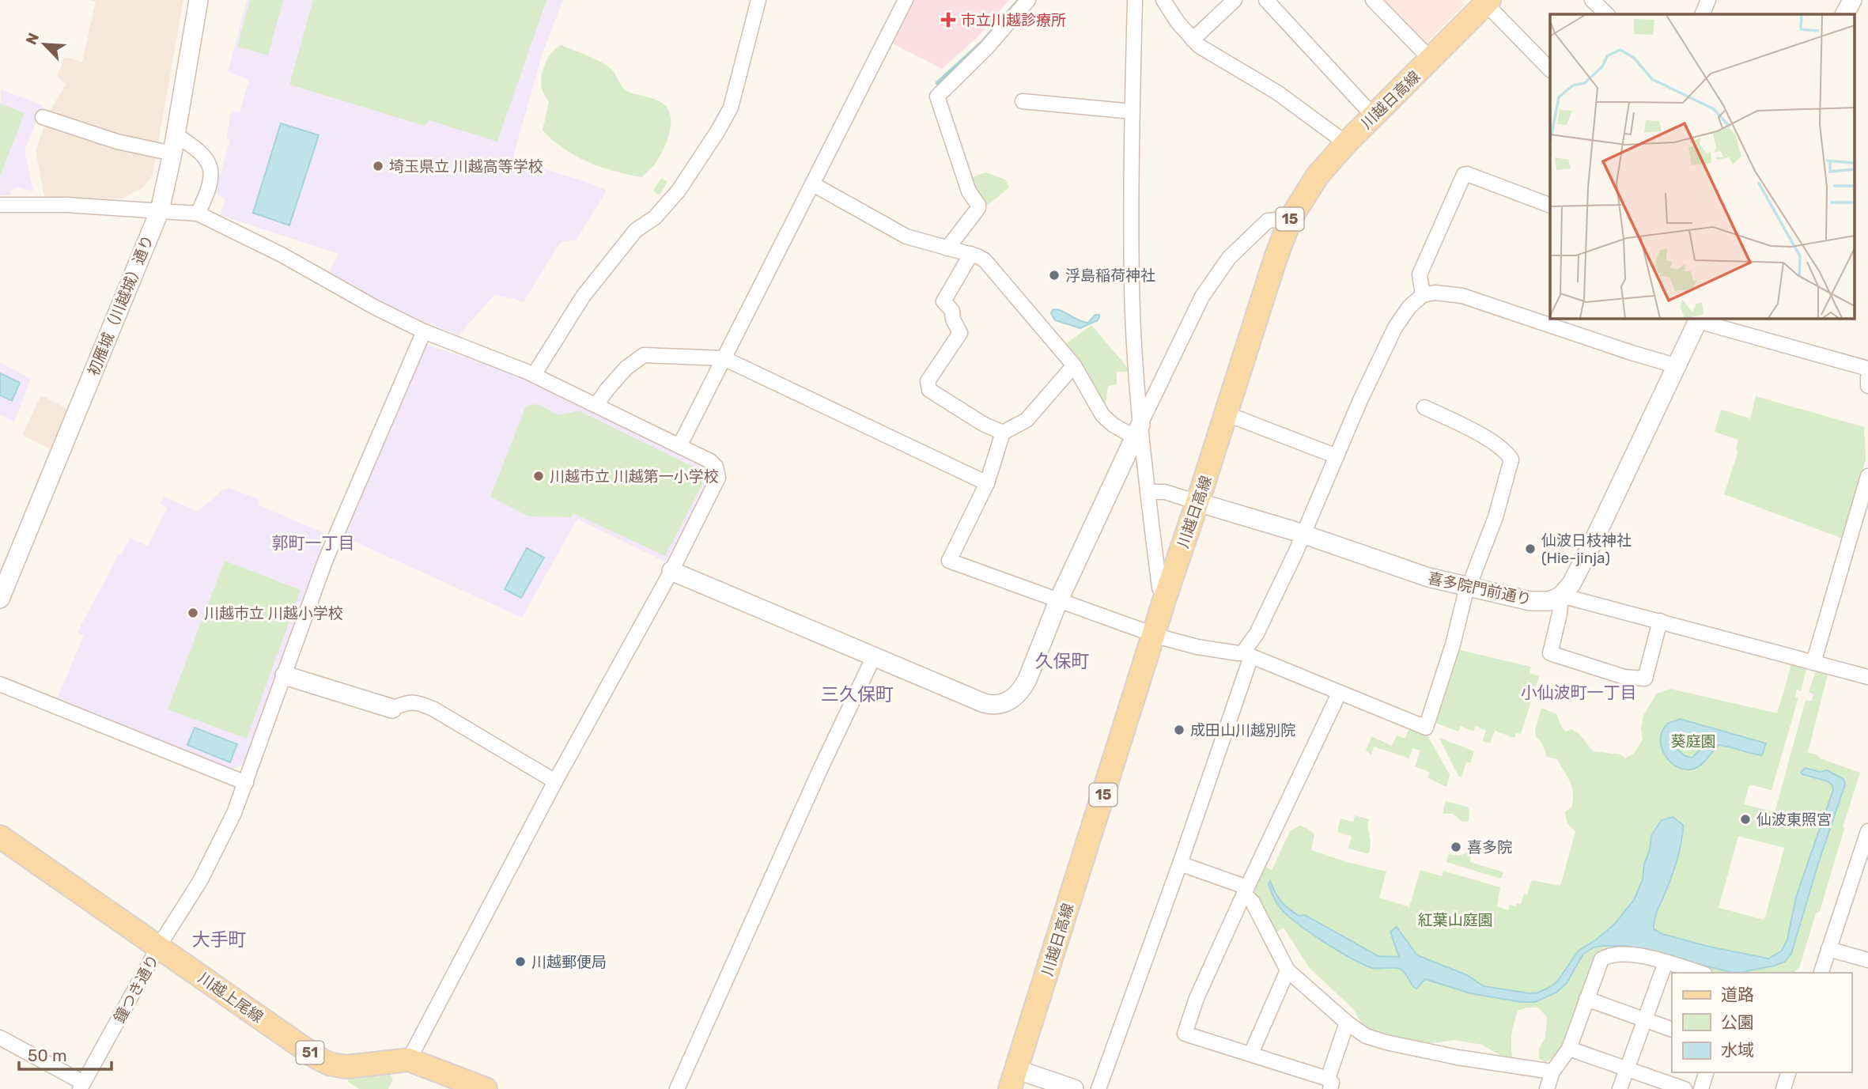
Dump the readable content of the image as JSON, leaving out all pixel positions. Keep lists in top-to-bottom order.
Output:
{
  "streets": {
    "main road": [
      "川越日高線",
      "15",
      "川越上尾線",
      "51"
    ],
    "street": ["初雁城（川越城）通り", "喜多院門前通り", "鐘つき通り"]
  },
  "crossings": [
    ["川越日高線", "喜多院門前通り"],
    ["鐘つき通り", "川越上尾線"]
  ],
  "districts": [
    "郭町一丁目",
    "久保町",
    "小仙波町一丁目",
    "三久保町",
    "大手町"
  ],
  "parks": ["葵庭園", "紅葉山庭園"],
  "places": {
    "health": ["市立川越診療所"],
    "other": [
      "埼玉県立 川越高等学校",
      "浮島稲荷神社",
      "川越市立 川越第一小学校",
      "仙波日枝神社 (Hie-jinja)",
      "川越市立 川越小学校",
      "成田山川越別院",
      "仙波東照宮",
      "喜多院",
      "川越郵便局"
    ]
  },
  "legend": ["道路", "公園", "水域"],
  "scale_bar": "50 m",
  "north": "top left"
}
